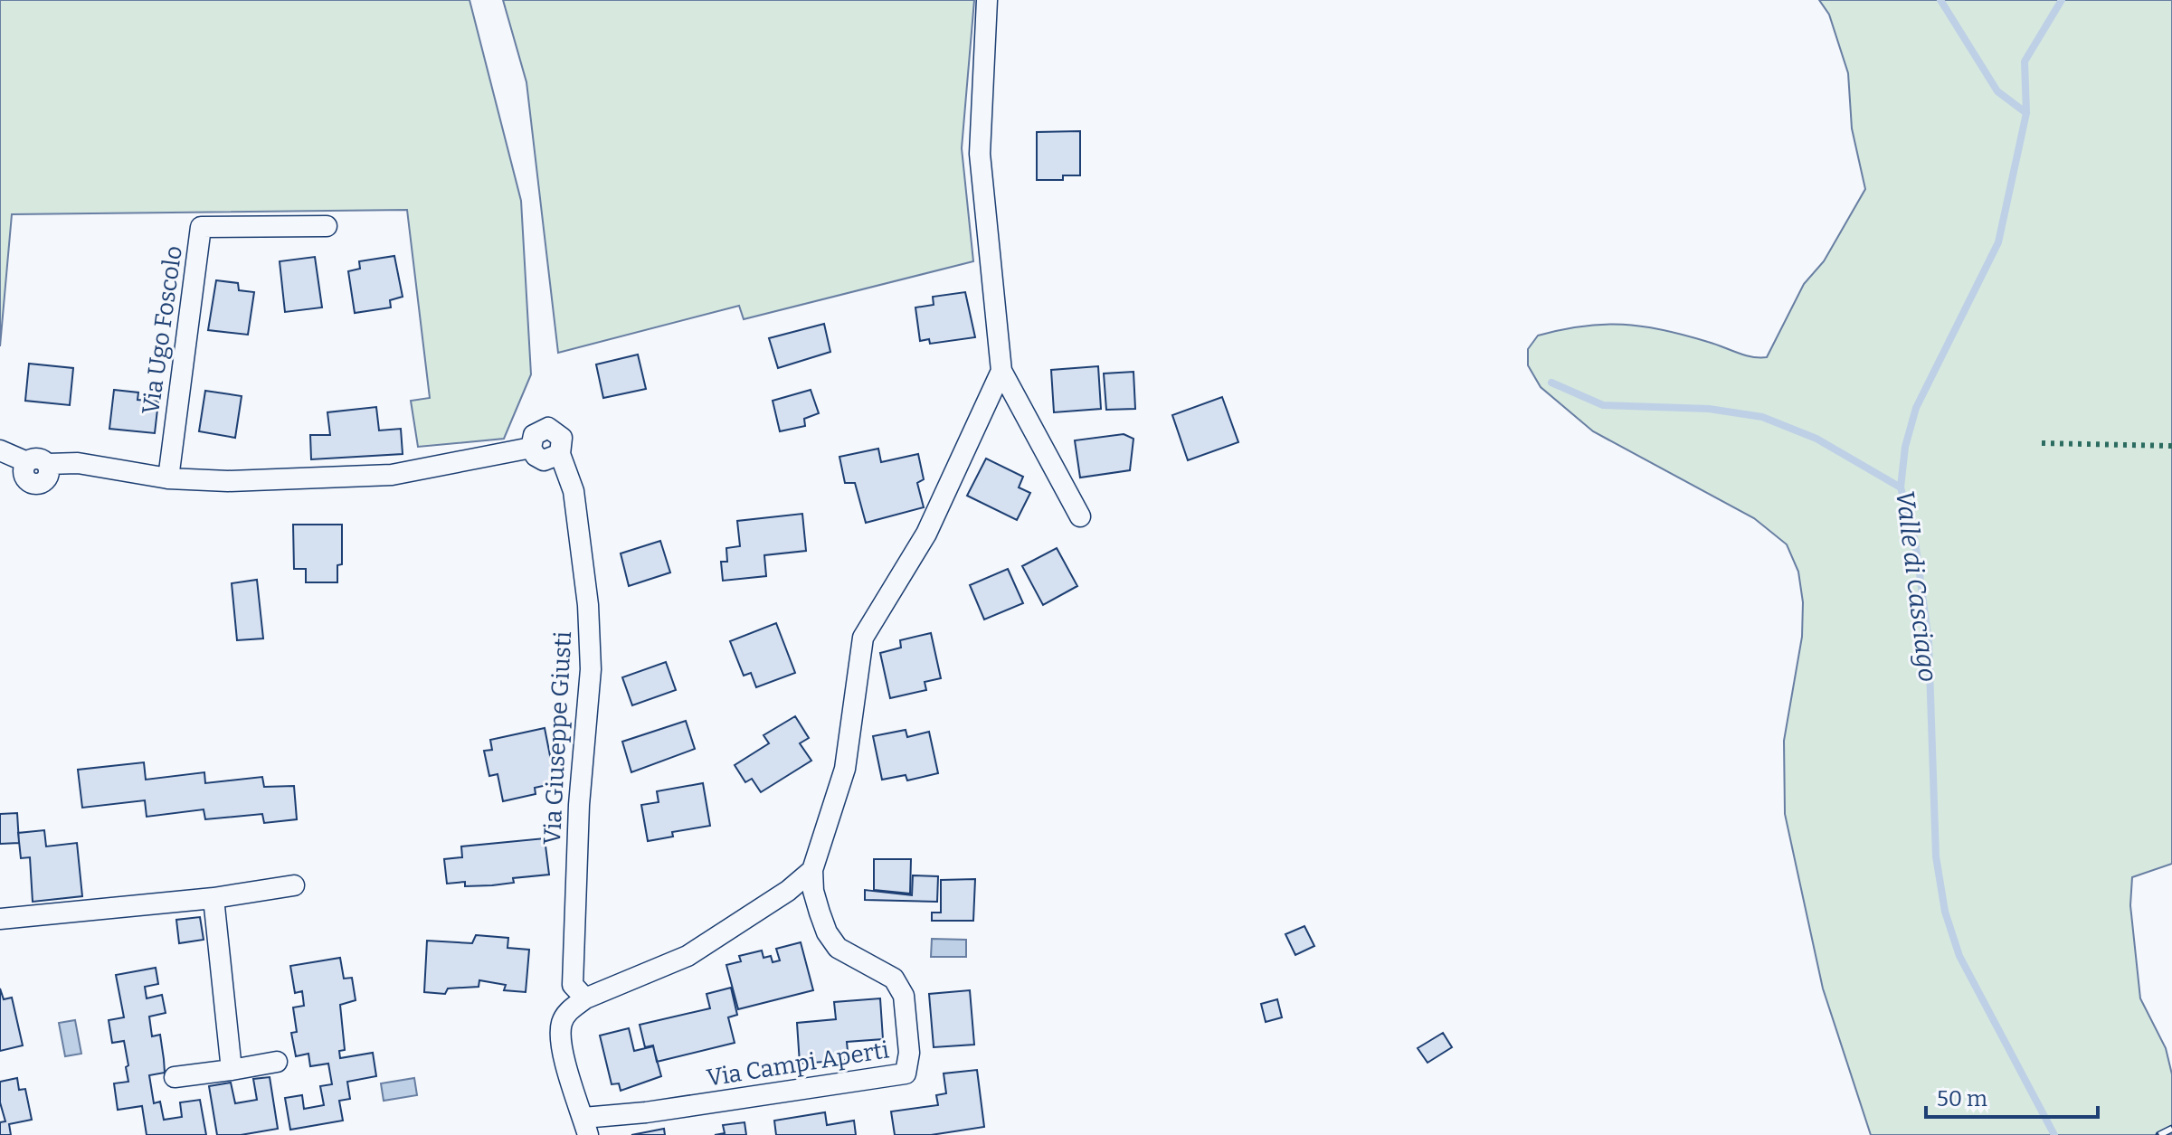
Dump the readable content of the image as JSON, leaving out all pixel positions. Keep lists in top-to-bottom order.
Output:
{
  "streets": {
    "street": ["Via Ugo Foscolo", "Via Giuseppe Giusti", "Via Campi Aperti"]
  },
  "crossings": [
    ["Via Ugo Foscolo", "Via Giuseppe Giusti"]
  ],
  "water": ["Valle di Casciago"],
  "scale_bar": "50 m"
}
